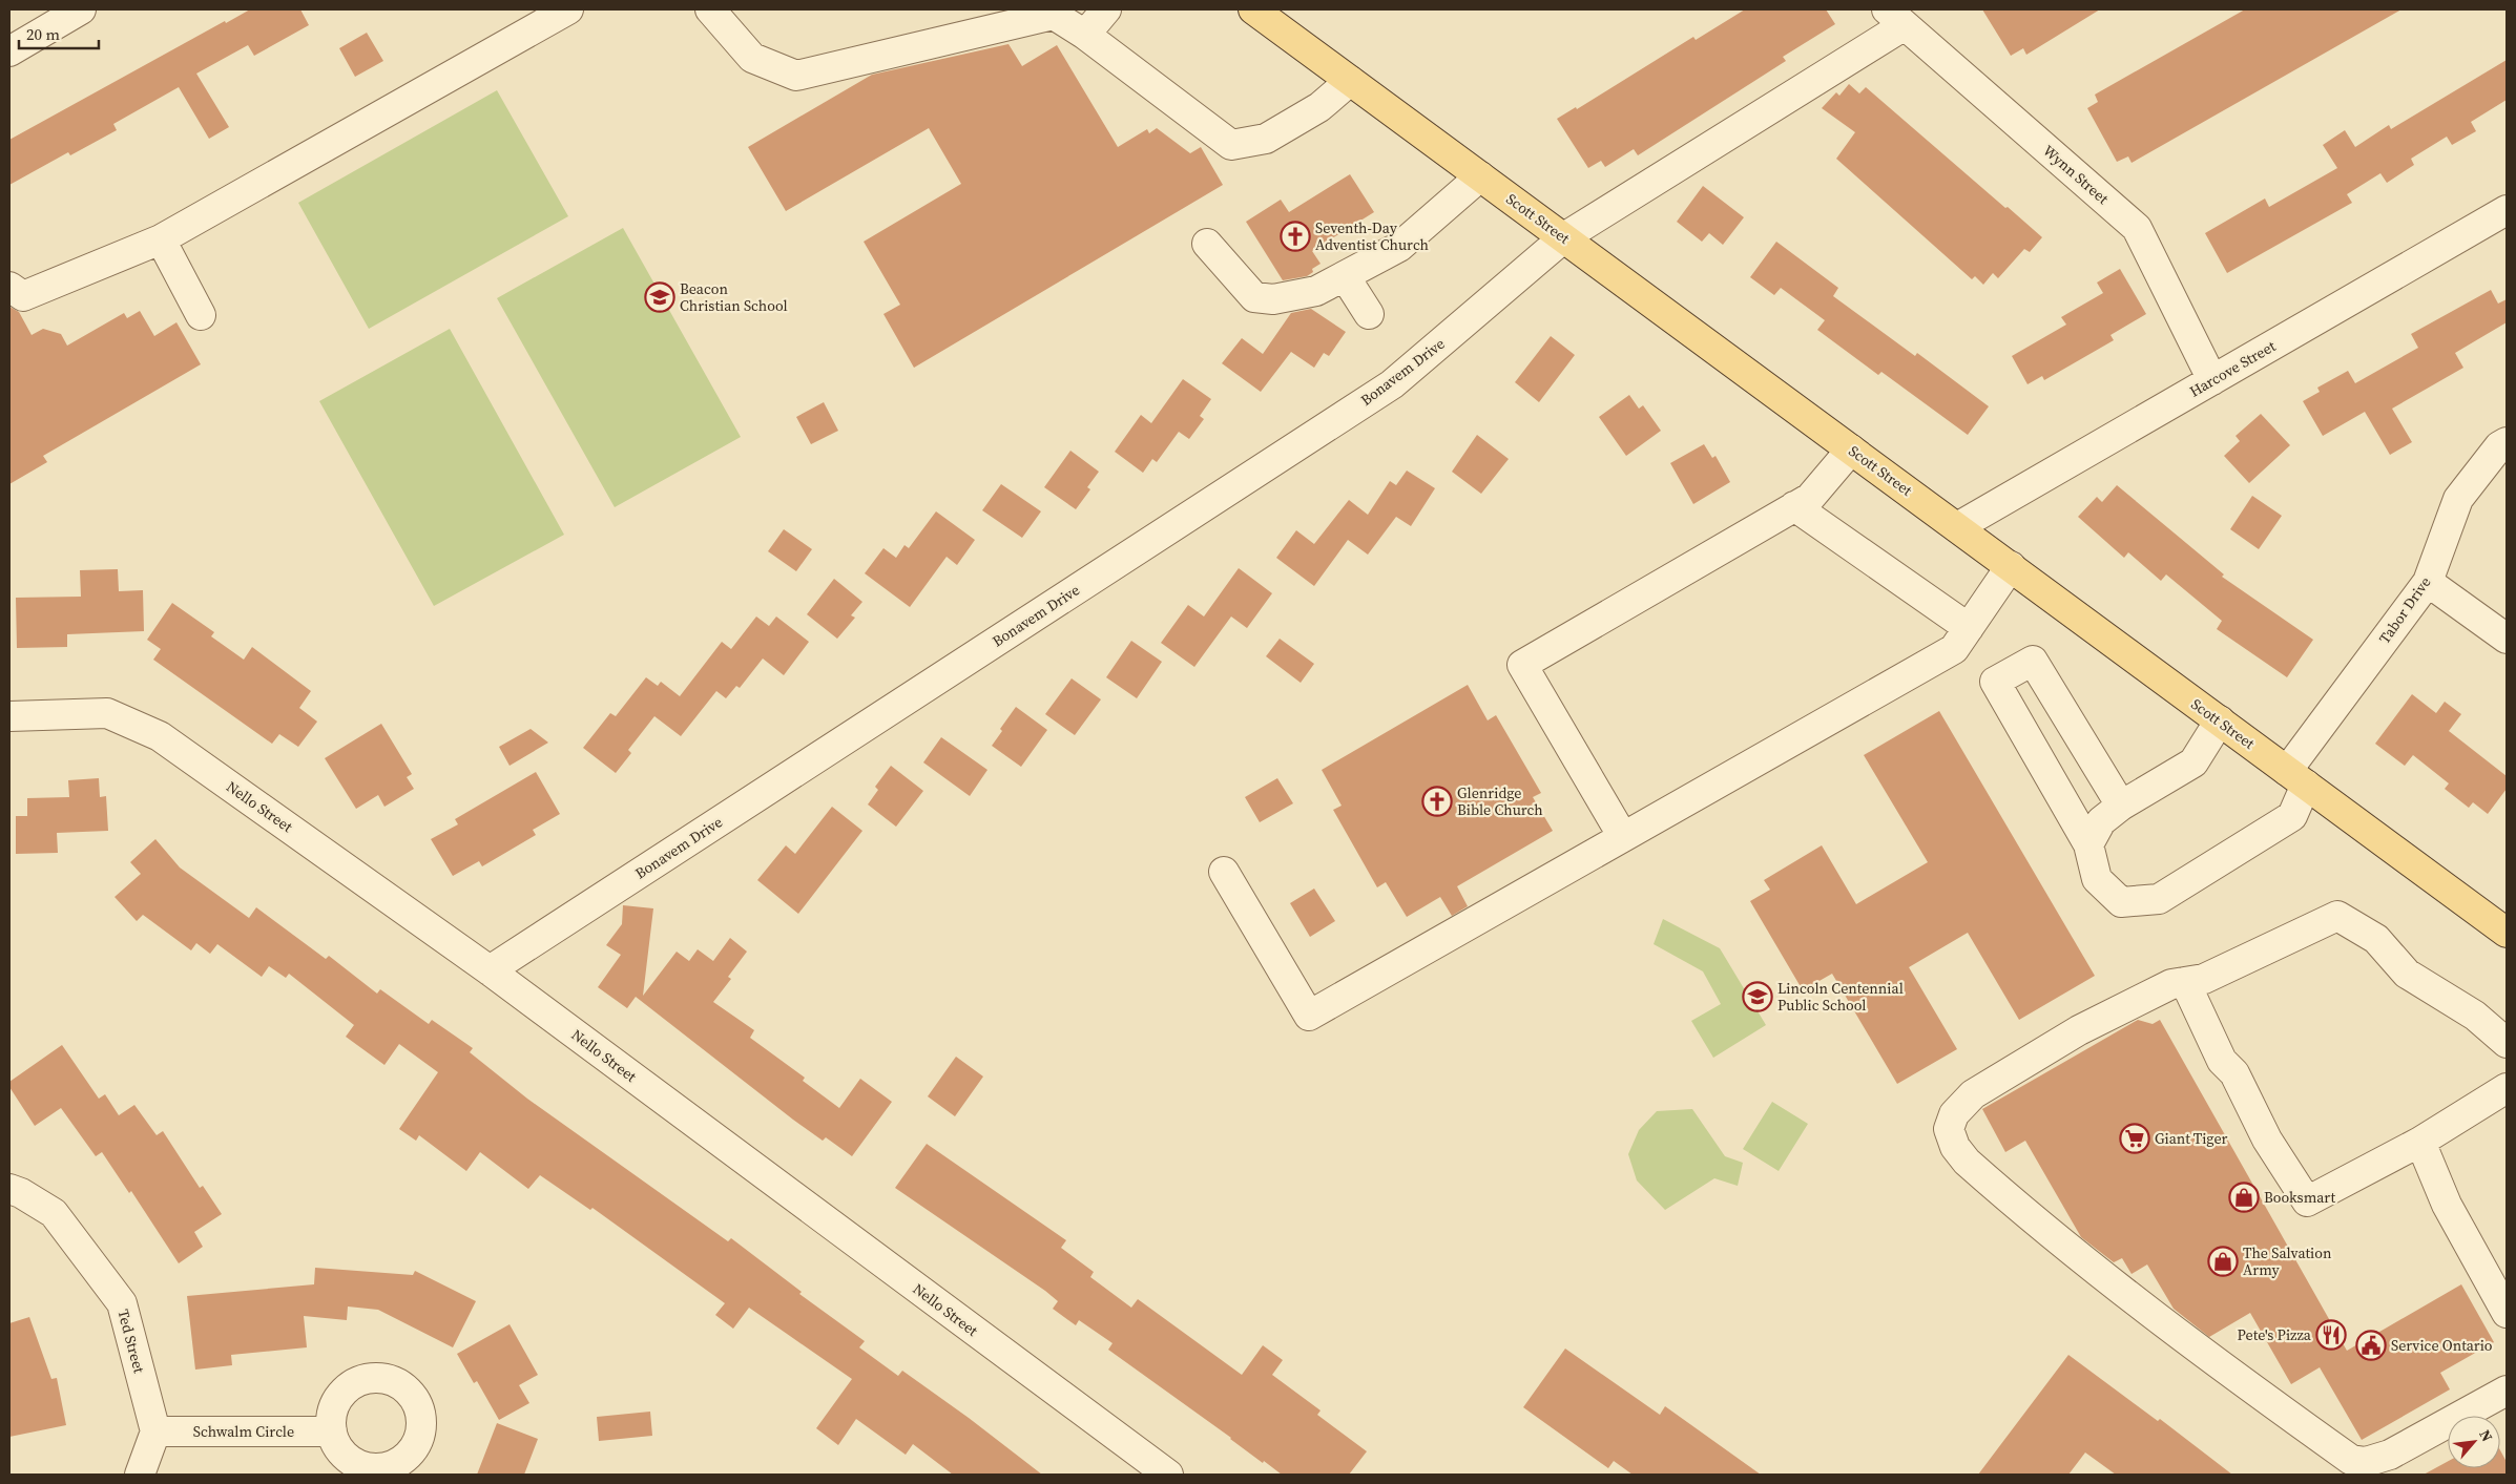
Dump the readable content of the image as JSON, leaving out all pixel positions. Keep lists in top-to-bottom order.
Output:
{
  "streets": {
    "main road": ["Scott Street"],
    "street": [
      "Wynn Street",
      "Harcove Street",
      "Bonavem Drive",
      "Tabor Drive",
      "Nello Street",
      "Ted Street",
      "Schwalm Circle"
    ]
  },
  "crossings": [
    ["Wynn Street", "Harcove Street"],
    ["Wynn Street", "Bonavem Drive"],
    ["Scott Street", "Harcove Street"],
    ["Scott Street", "Bonavem Drive"],
    ["Scott Street", "Tabor Drive"],
    ["Bonavem Drive", "Nello Street"],
    ["Ted Street", "Schwalm Circle"]
  ],
  "places": {
    "church": ["Seventh-Day Adventist Church", "Glenridge Bible Church"],
    "school or university": ["Beacon Christian School", "Lincoln Centennial Public School"],
    "supermarket": ["Giant Tiger"],
    "shop": ["Booksmart", "The Salvation Army"],
    "restaurant": ["Pete's Pizza"],
    "public building": ["Service Ontario"]
  },
  "scale_bar": "20 m",
  "north": "top right"
}
